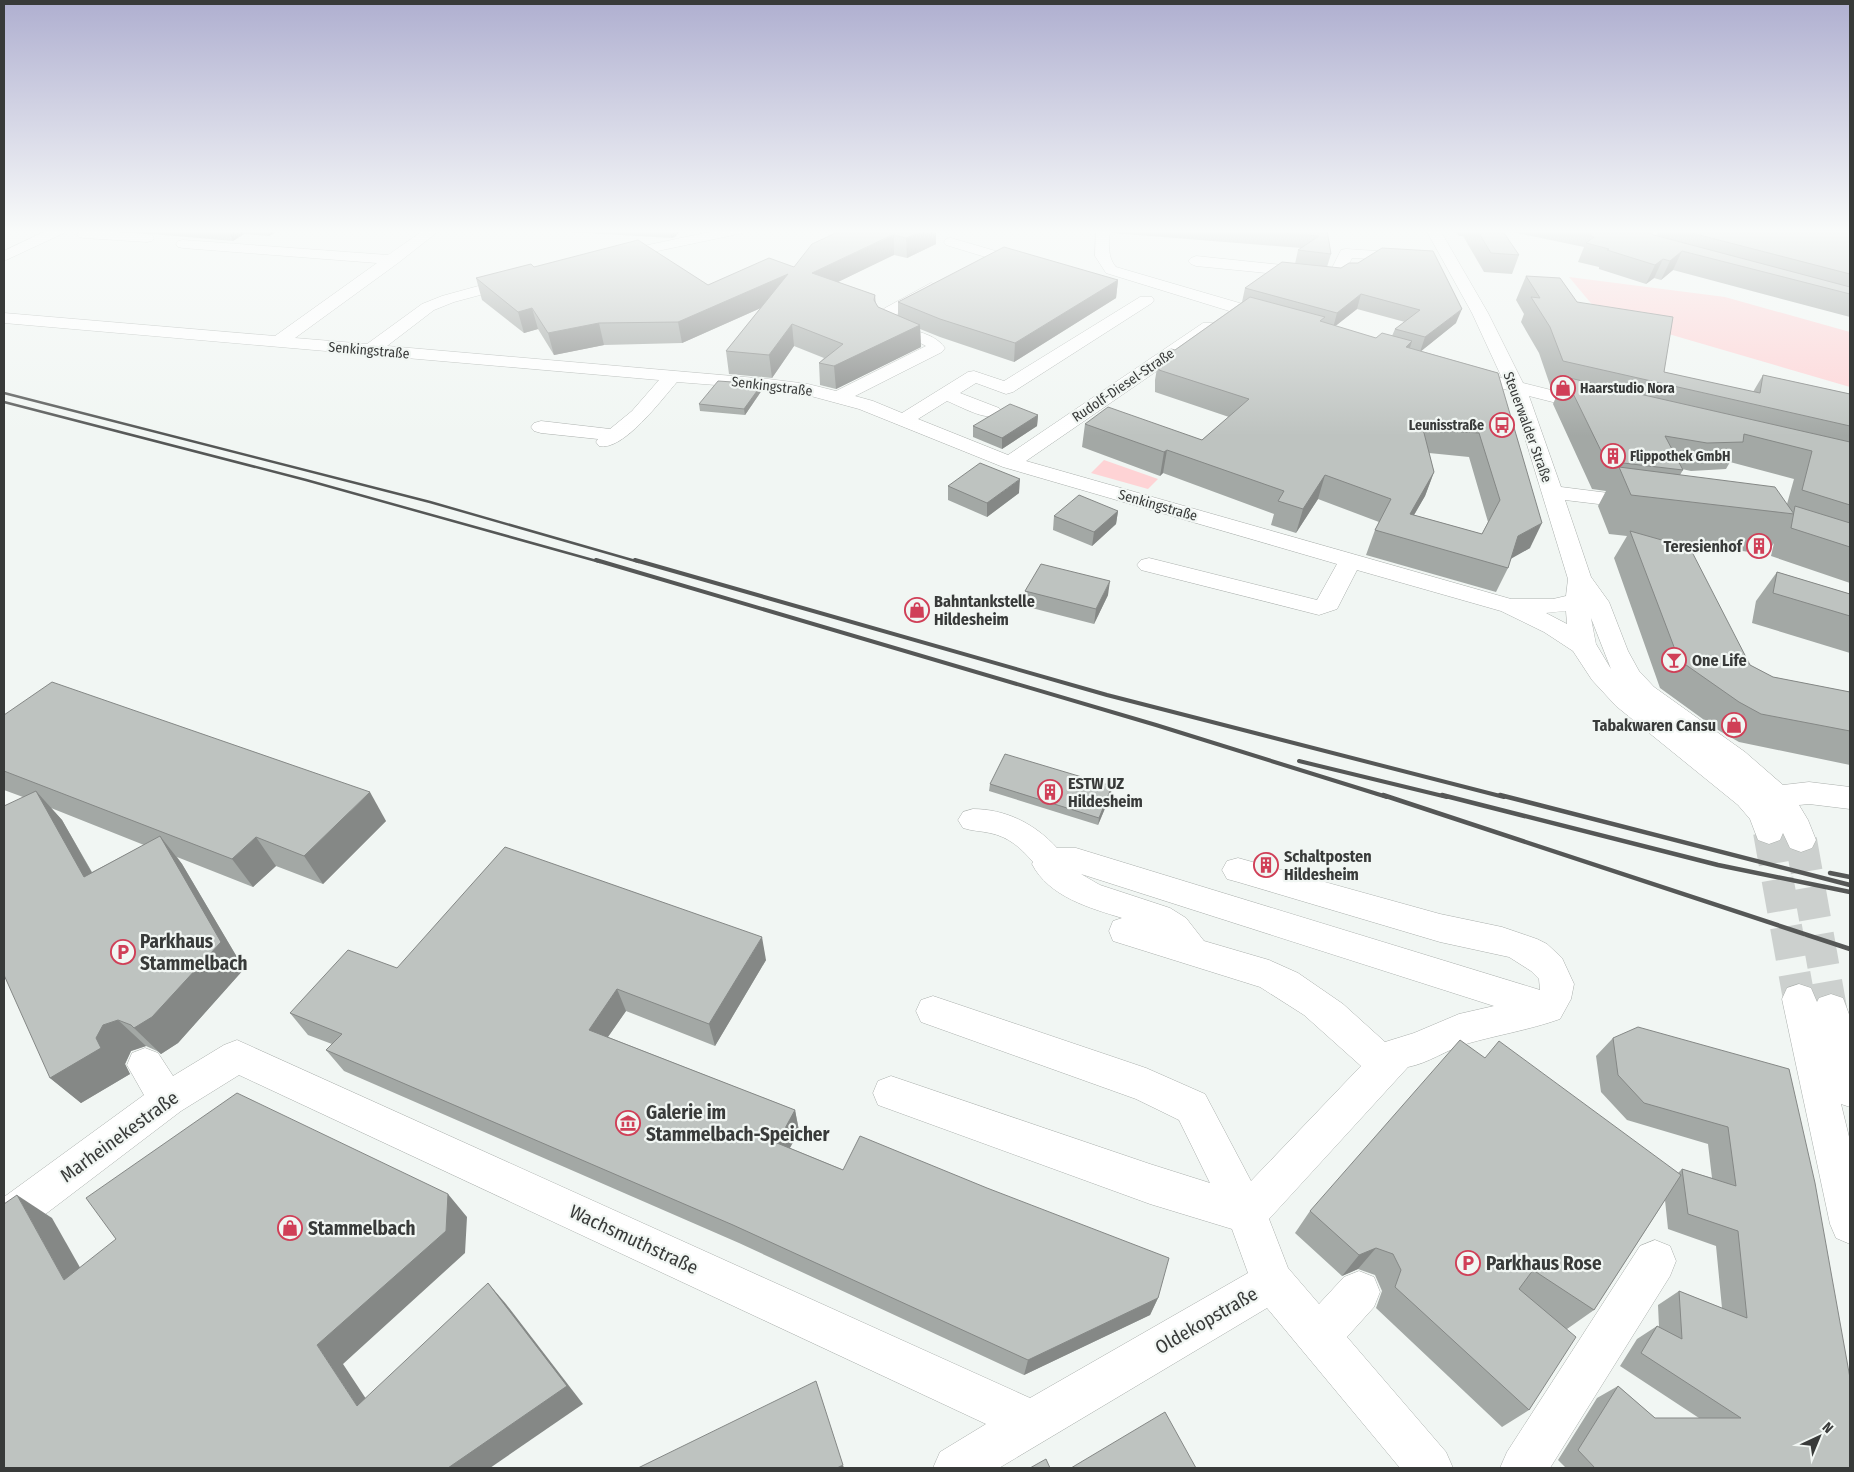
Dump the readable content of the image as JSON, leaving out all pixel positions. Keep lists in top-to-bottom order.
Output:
{
  "streets": {
    "street": [
      "Senkingstraße",
      "Rudolf-Diesel-Straße",
      "Steuerwalder Straße",
      "Marheinekestraße",
      "Wachsmuthstraße",
      "Oldekopstraße"
    ]
  },
  "crossings": [
    ["Senkingstraße", "Rudolf-Diesel-Straße"],
    ["Senkingstraße", "Steuerwalder Straße"],
    ["Marheinekestraße", "Wachsmuthstraße"],
    ["Wachsmuthstraße", "Oldekopstraße"]
  ],
  "places": {
    "shop": [
      "Haarstudio Nora",
      "Bahntankstelle Hildesheim",
      "Tabakwaren Cansu",
      "Stammelbach"
    ],
    "bus stop": ["Leunisstraße"],
    "building": [
      "Flippothek GmbH",
      "Teresienhof",
      "ESTW UZ Hildesheim",
      "Schaltposten Hildesheim"
    ],
    "bar": ["One Life"],
    "parking": ["Parkhaus Stammelbach", "Parkhaus Rose"],
    "museum": ["Galerie im Stammelbach-Speicher"]
  },
  "north": "top right"
}
